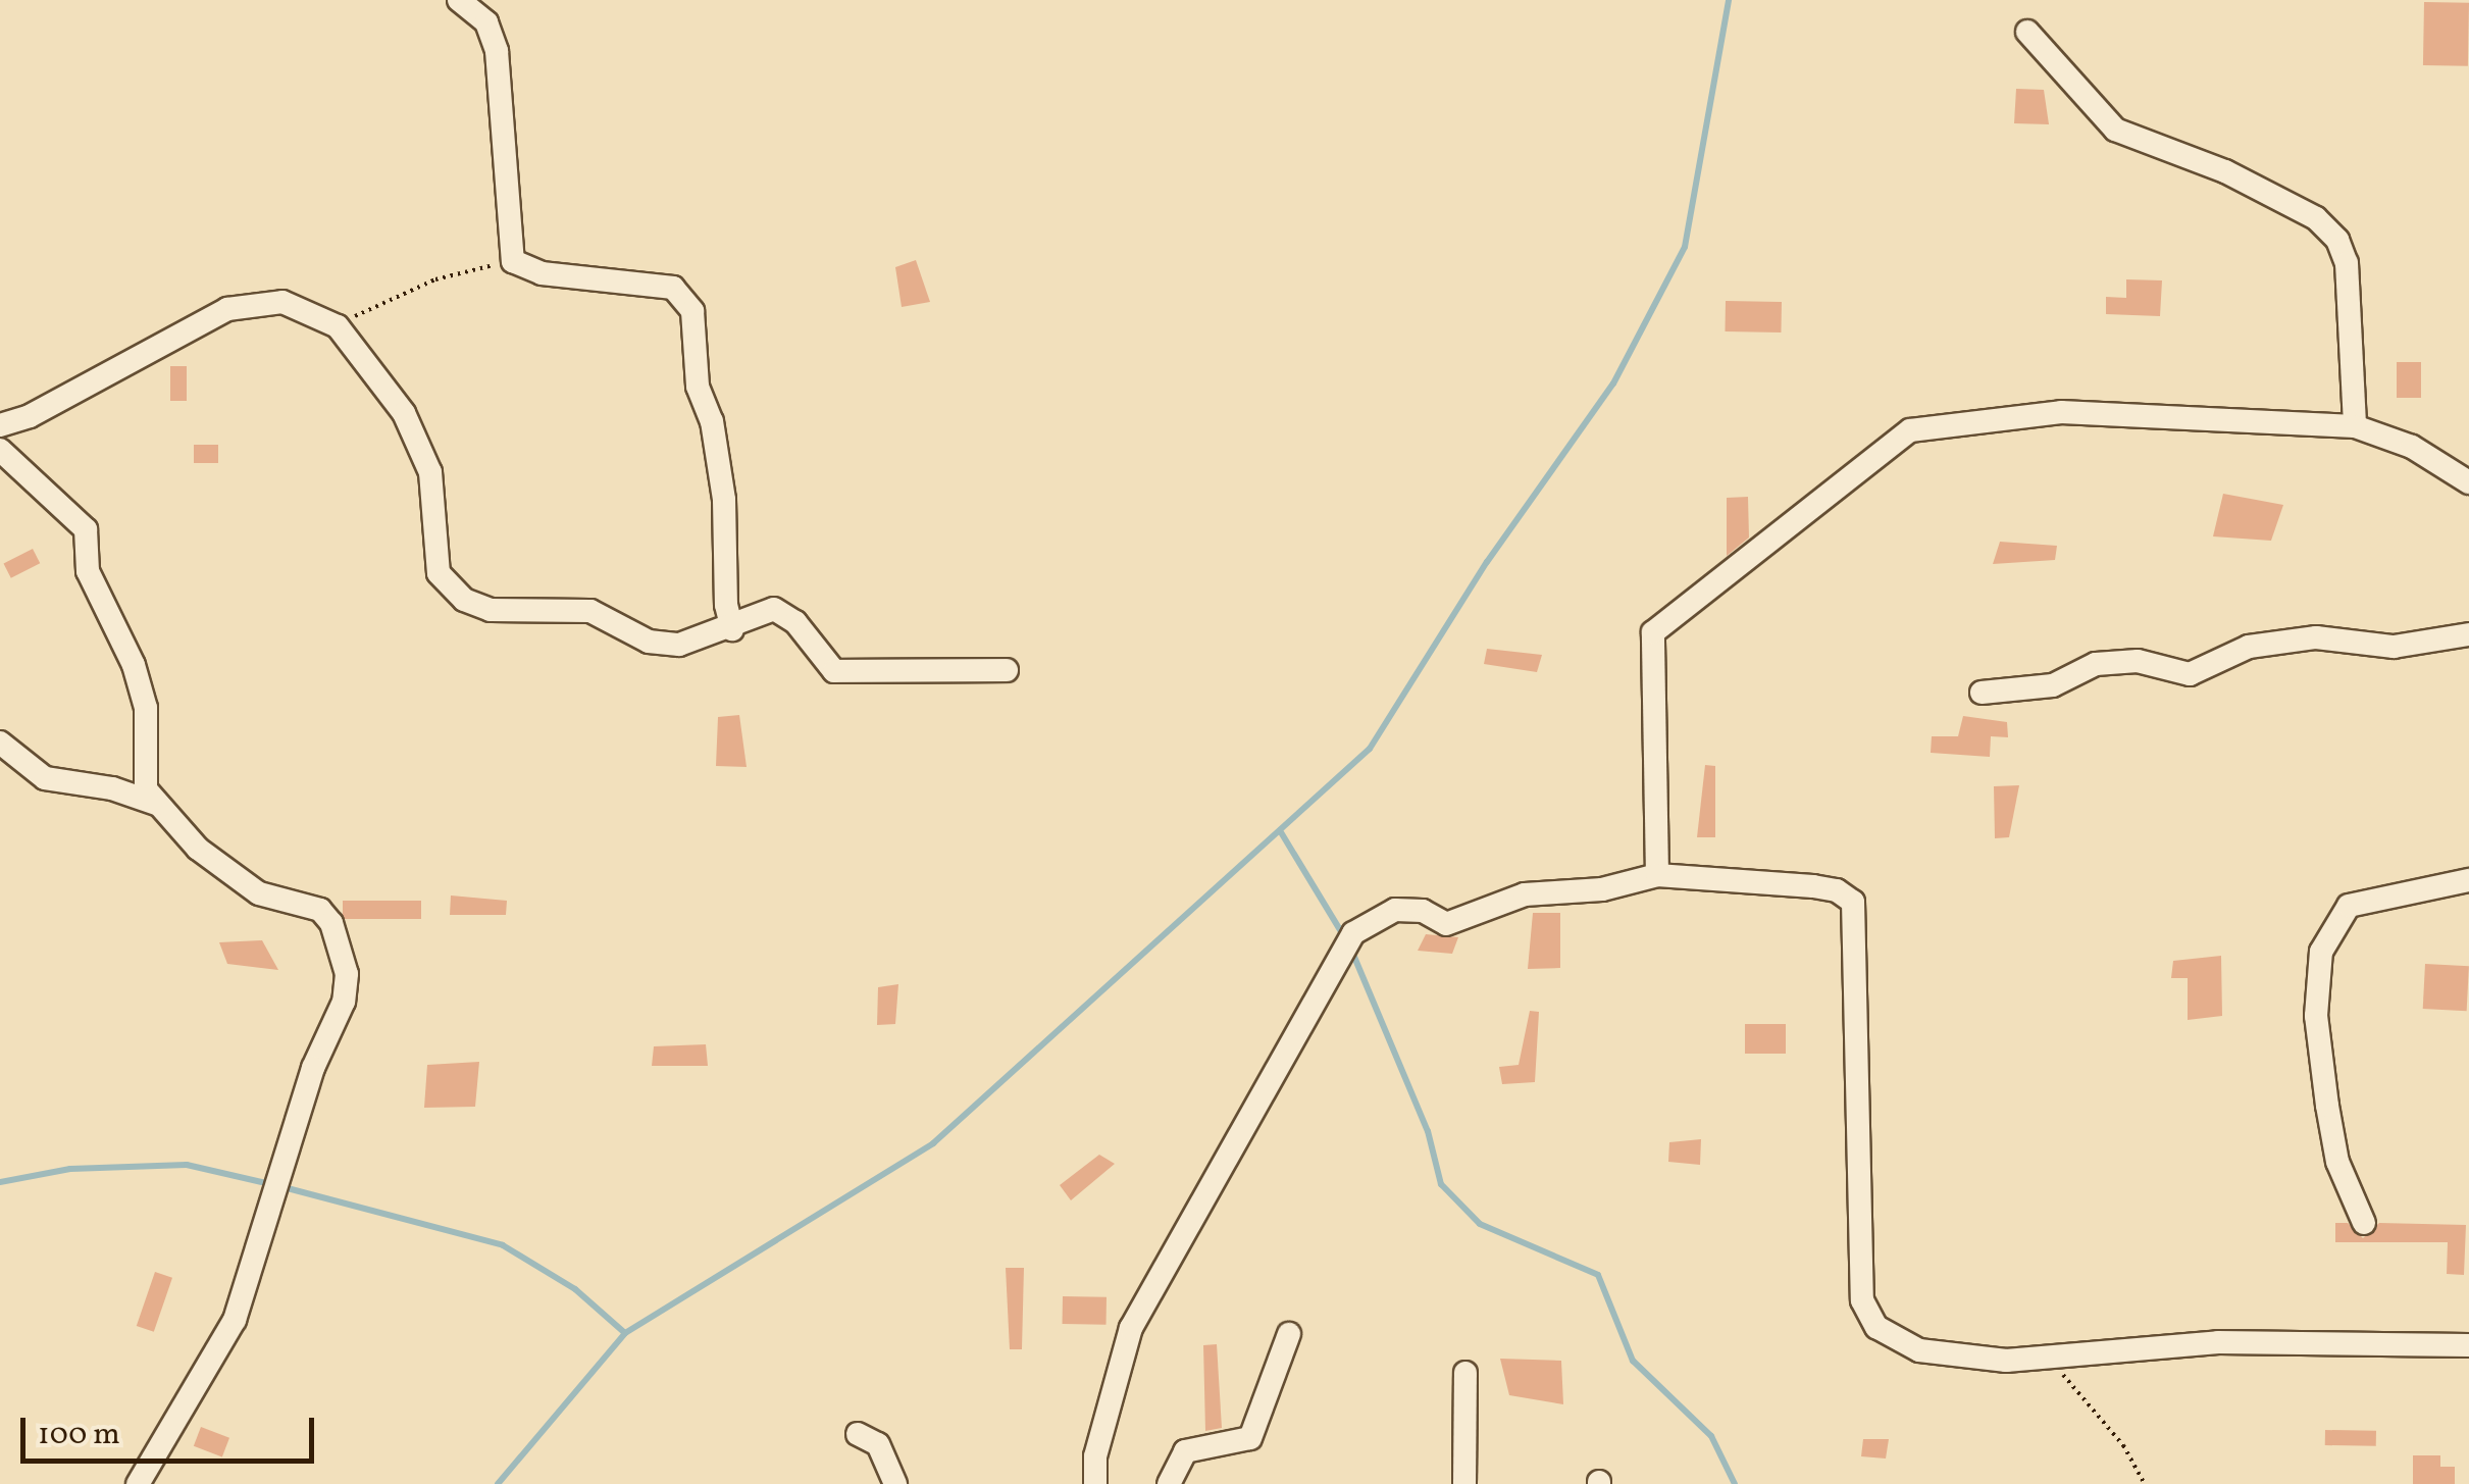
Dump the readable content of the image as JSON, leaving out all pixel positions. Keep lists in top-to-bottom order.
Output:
{
  "scale_bar": "100 m"
}
